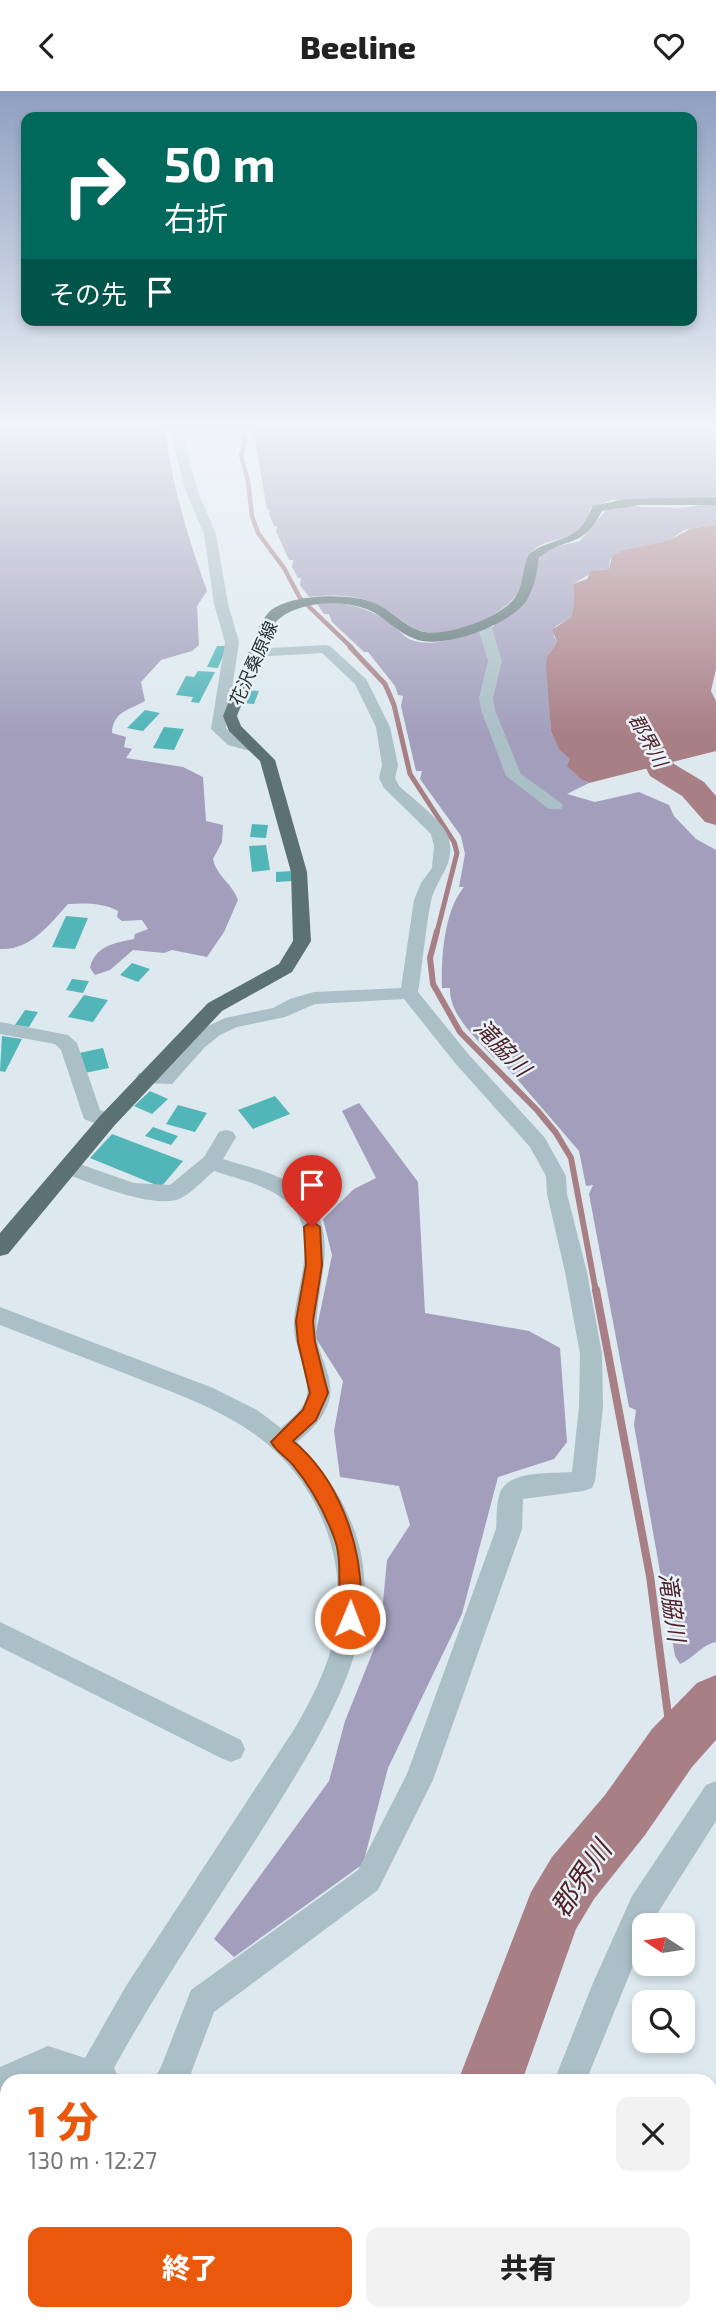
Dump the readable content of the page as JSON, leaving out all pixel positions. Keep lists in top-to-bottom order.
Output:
{
  "streets": {
    "main road": ["花沢桑原線"]
  },
  "water": ["郡界川", "滝脇川"],
  "north": "left",
  "page": {
    "header": "Beeline",
    "turn": ["50 m", "右折"],
    "then": "その先",
    "heading": ["1 分", "130 m · 12:27"],
    "buttons": ["終了", "共有"]
  }
}
